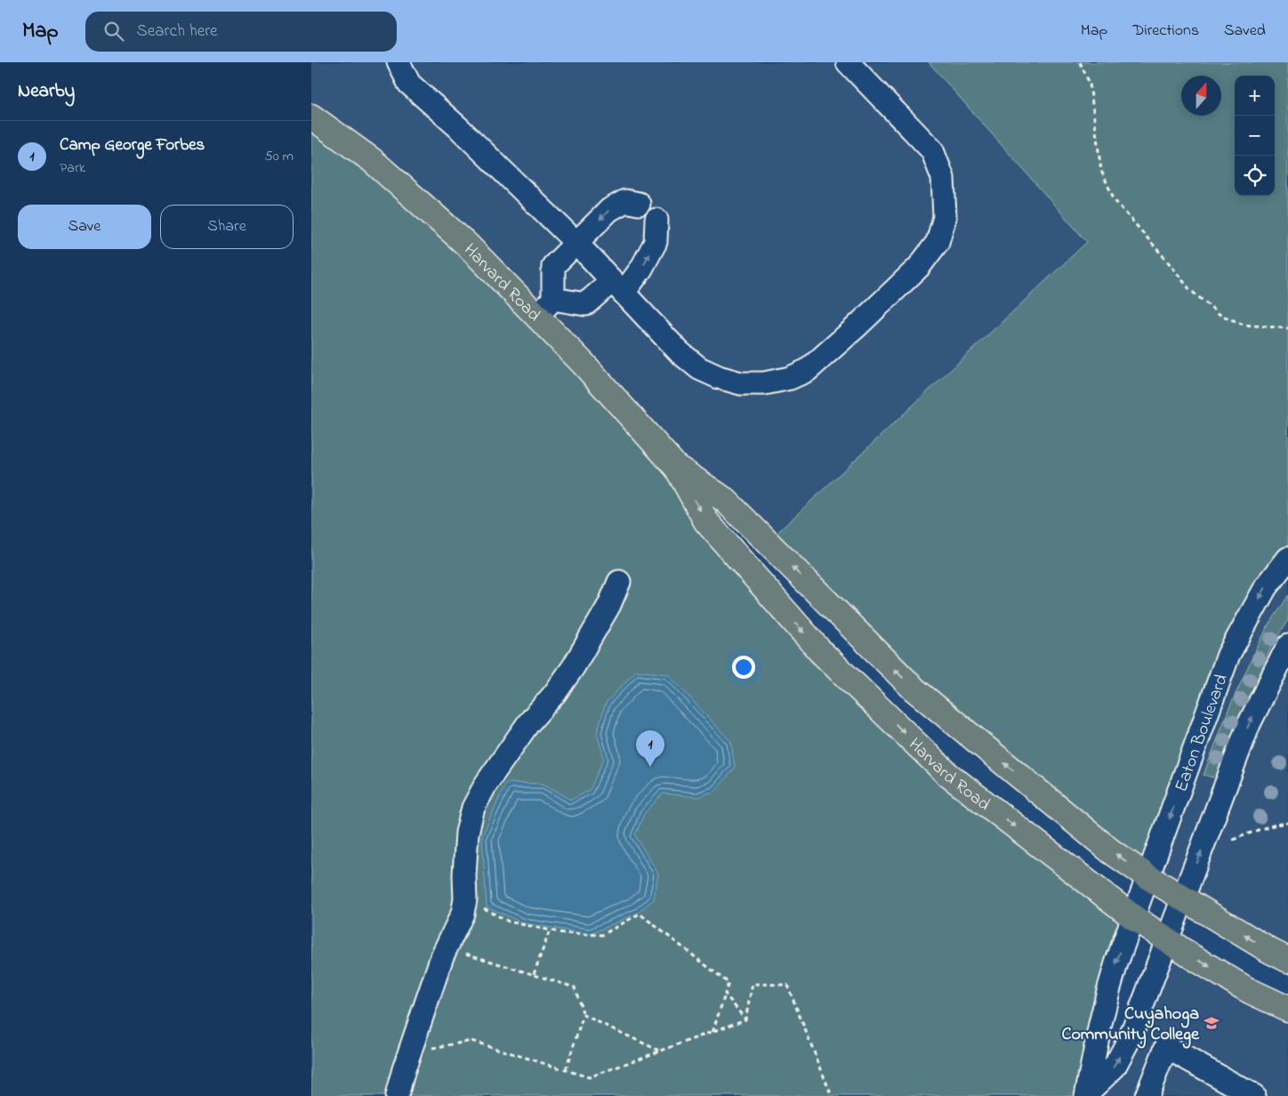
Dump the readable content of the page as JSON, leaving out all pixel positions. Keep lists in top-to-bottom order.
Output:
{
  "streets": {
    "main road": ["Harvard Road"],
    "street": ["Eaton Boulevard"]
  },
  "crossings": [
    ["Harvard Road", "Eaton Boulevard"]
  ],
  "places": {
    "school or university": ["Cuyahoga Community College"]
  },
  "north": "top",
  "page": {
    "header": "Map",
    "search": "Search here",
    "nav": ["Map", "Directions", "Saved"],
    "heading": "Nearby",
    "map_buttons": ["+", "−"],
    "list": [
      {
        "mark": "1",
        "name": "Camp George Forbes",
        "note": "Park",
        "value": "50 m"
      }
    ],
    "buttons": ["Save", "Share"],
    "pins": "1"
  }
}
